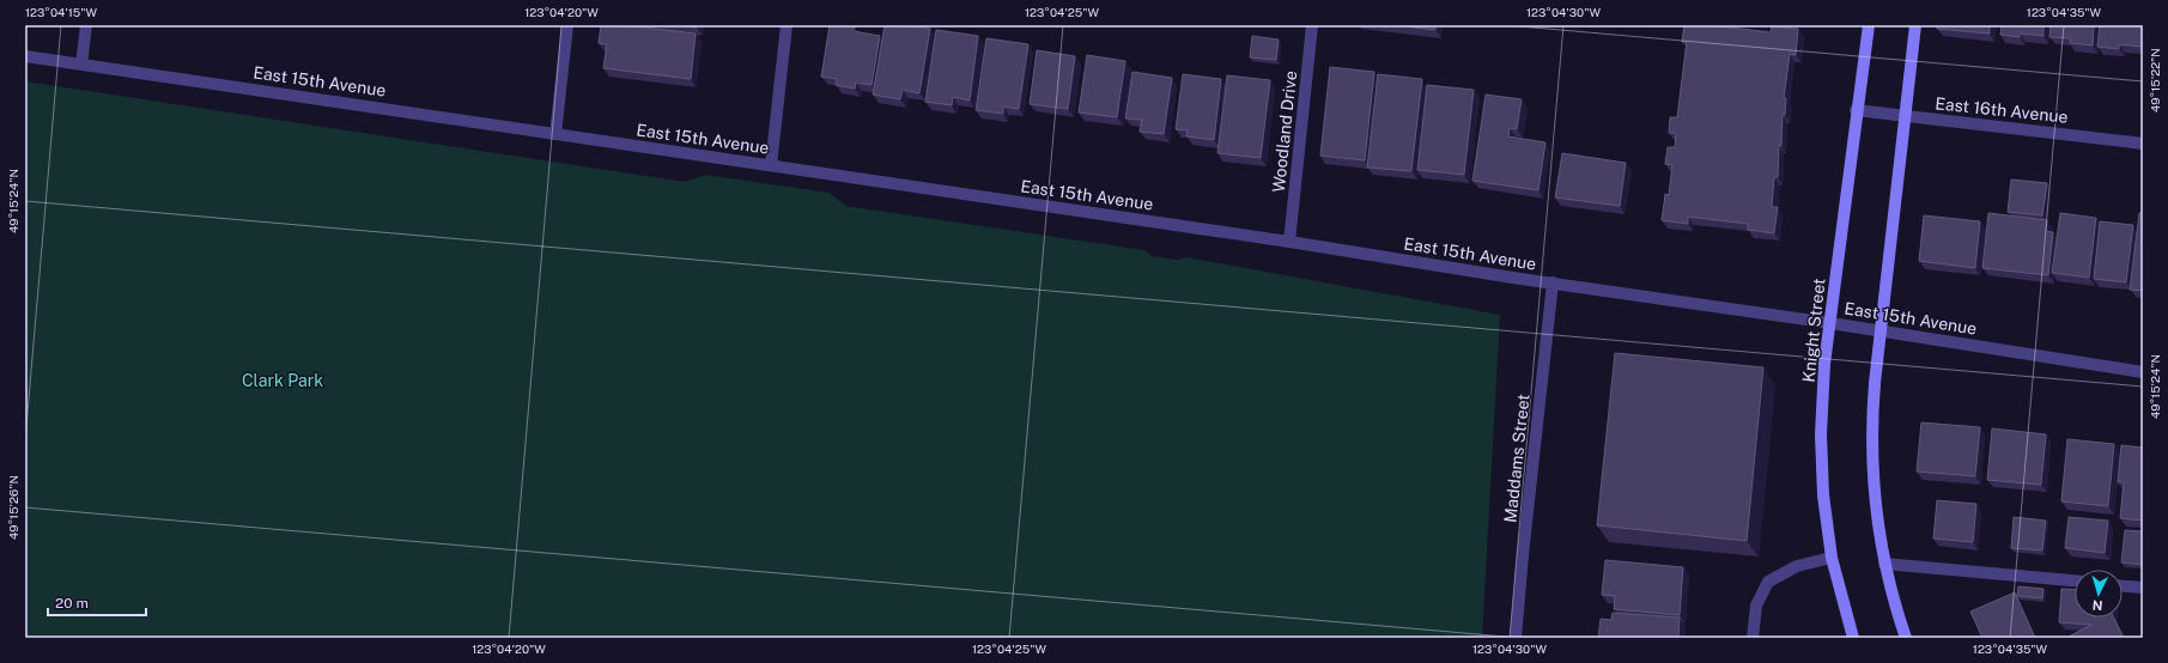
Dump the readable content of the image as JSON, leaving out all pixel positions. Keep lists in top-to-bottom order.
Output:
{
  "streets": {
    "main road": ["Knight Street"],
    "street": [
      "East 15th Avenue",
      "East 16th Avenue",
      "Woodland Drive",
      "Maddams Street"
    ]
  },
  "crossings": [
    ["East 15th Avenue", "Woodland Drive"],
    ["East 15th Avenue", "Knight Street"],
    ["East 15th Avenue", "Maddams Street"],
    ["East 16th Avenue", "Knight Street"]
  ],
  "parks": ["Clark Park"],
  "scale_bar": "20 m",
  "north": "bottom",
  "coordinates": [
    "123°04'15\"W",
    "123°04'20\"W",
    "123°04'25\"W",
    "123°04'30\"W",
    "123°04'35\"W",
    "49°15'22\"N",
    "49°15'24\"N",
    "49°15'26\"N"
  ]
}
